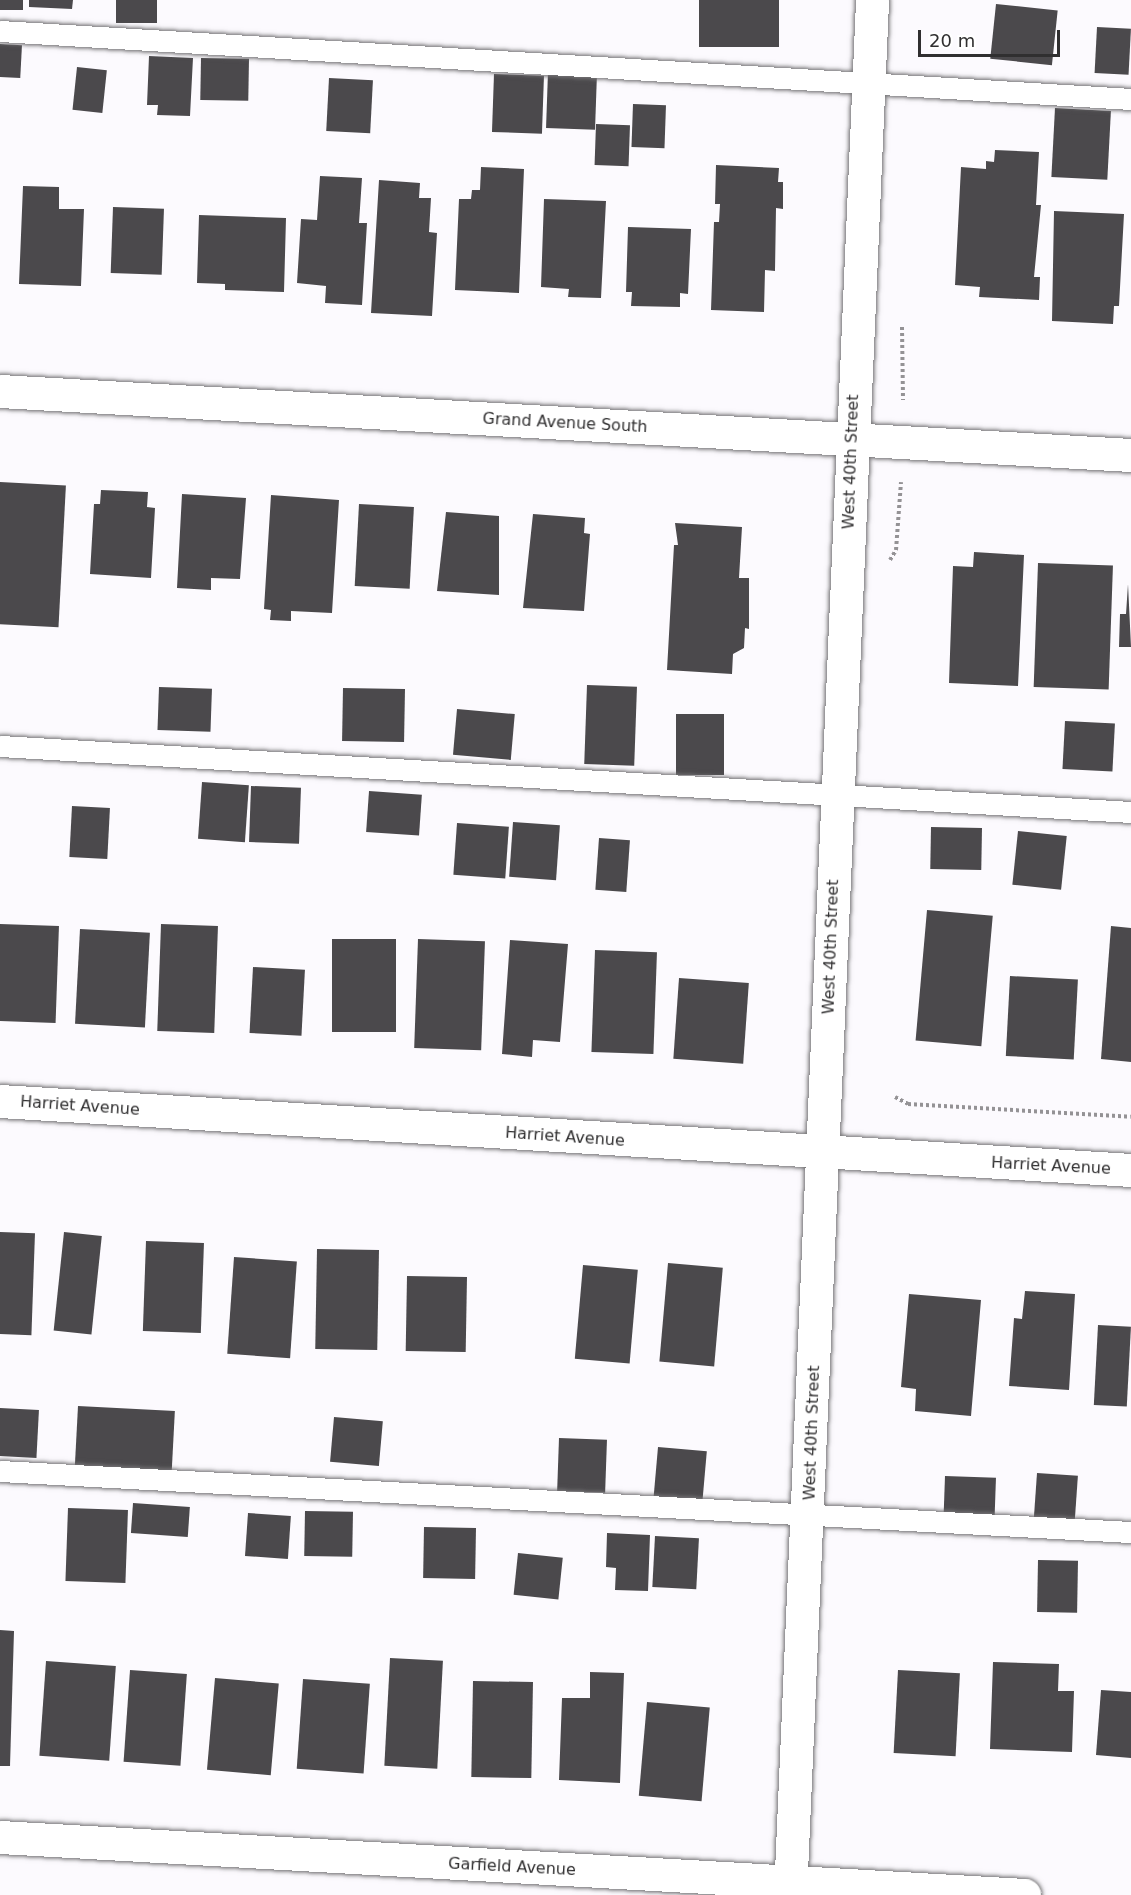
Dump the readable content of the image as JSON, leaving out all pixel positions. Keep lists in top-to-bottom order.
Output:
{
  "streets": {
    "street": [
      "Grand Avenue South",
      "West 40th Street",
      "Harriet Avenue",
      "Garfield Avenue"
    ]
  },
  "crossings": [
    ["Grand Avenue South", "West 40th Street"],
    ["West 40th Street", "Harriet Avenue"],
    ["West 40th Street", "Garfield Avenue"]
  ],
  "scale_bar": "20 m"
}
